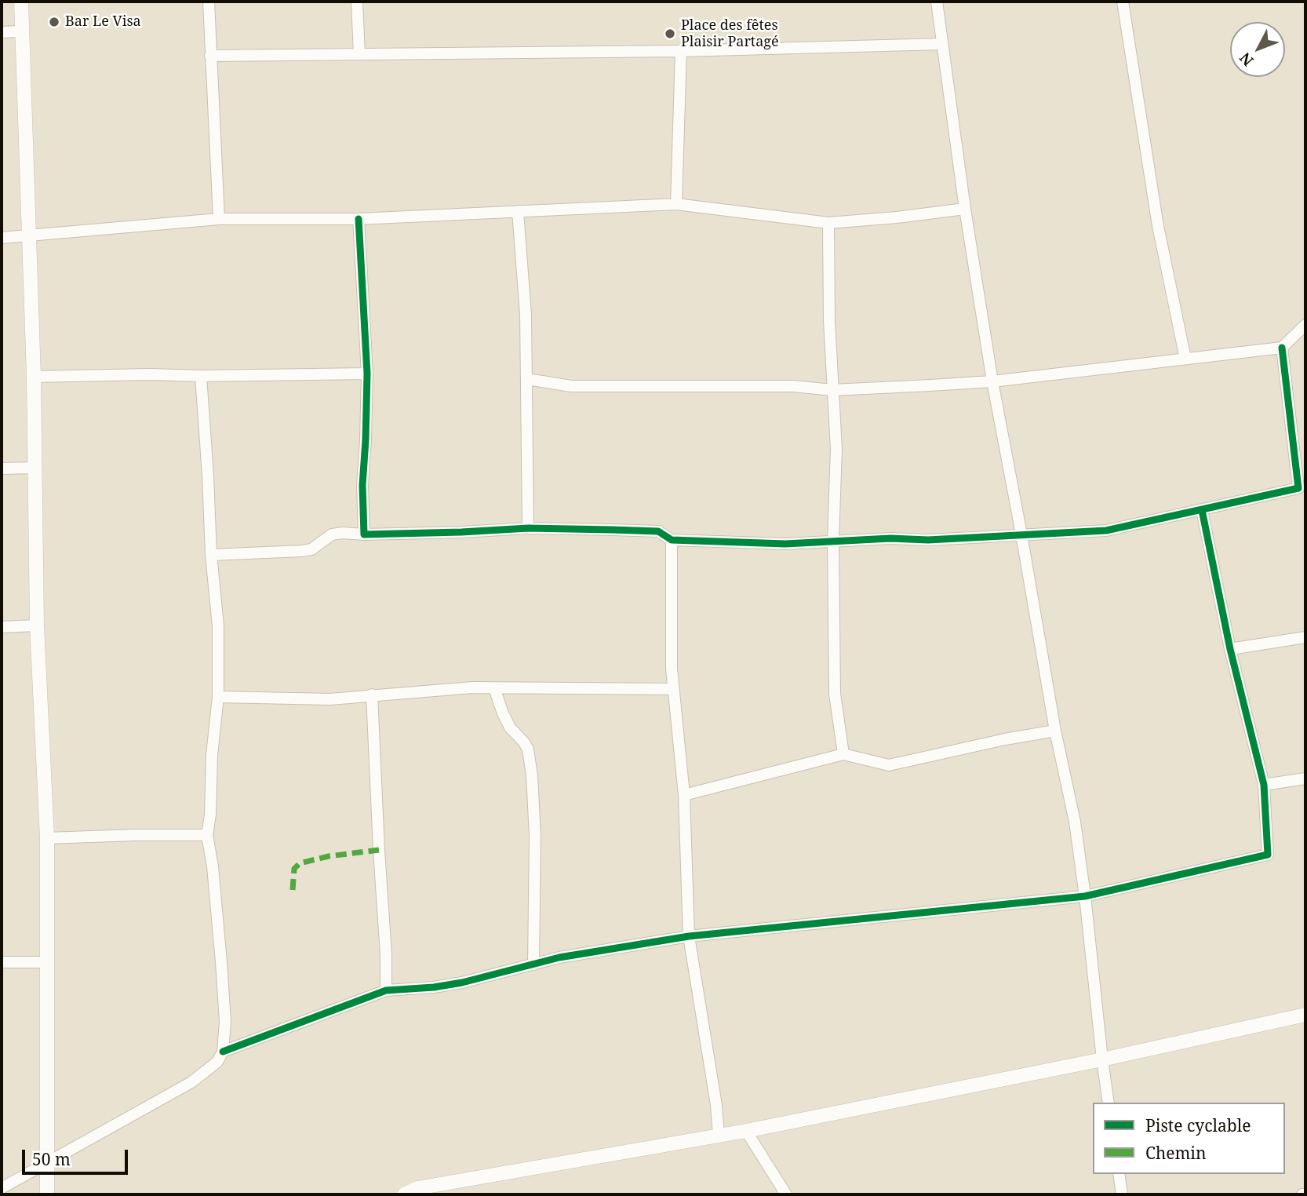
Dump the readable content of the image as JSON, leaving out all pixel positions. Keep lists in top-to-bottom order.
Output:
{
  "places": ["Bar Le Visa", "Place des fêtes Plaisir Partagé"],
  "legend": ["Piste cyclable", "Chemin"],
  "scale_bar": "50 m",
  "north": "bottom left"
}
